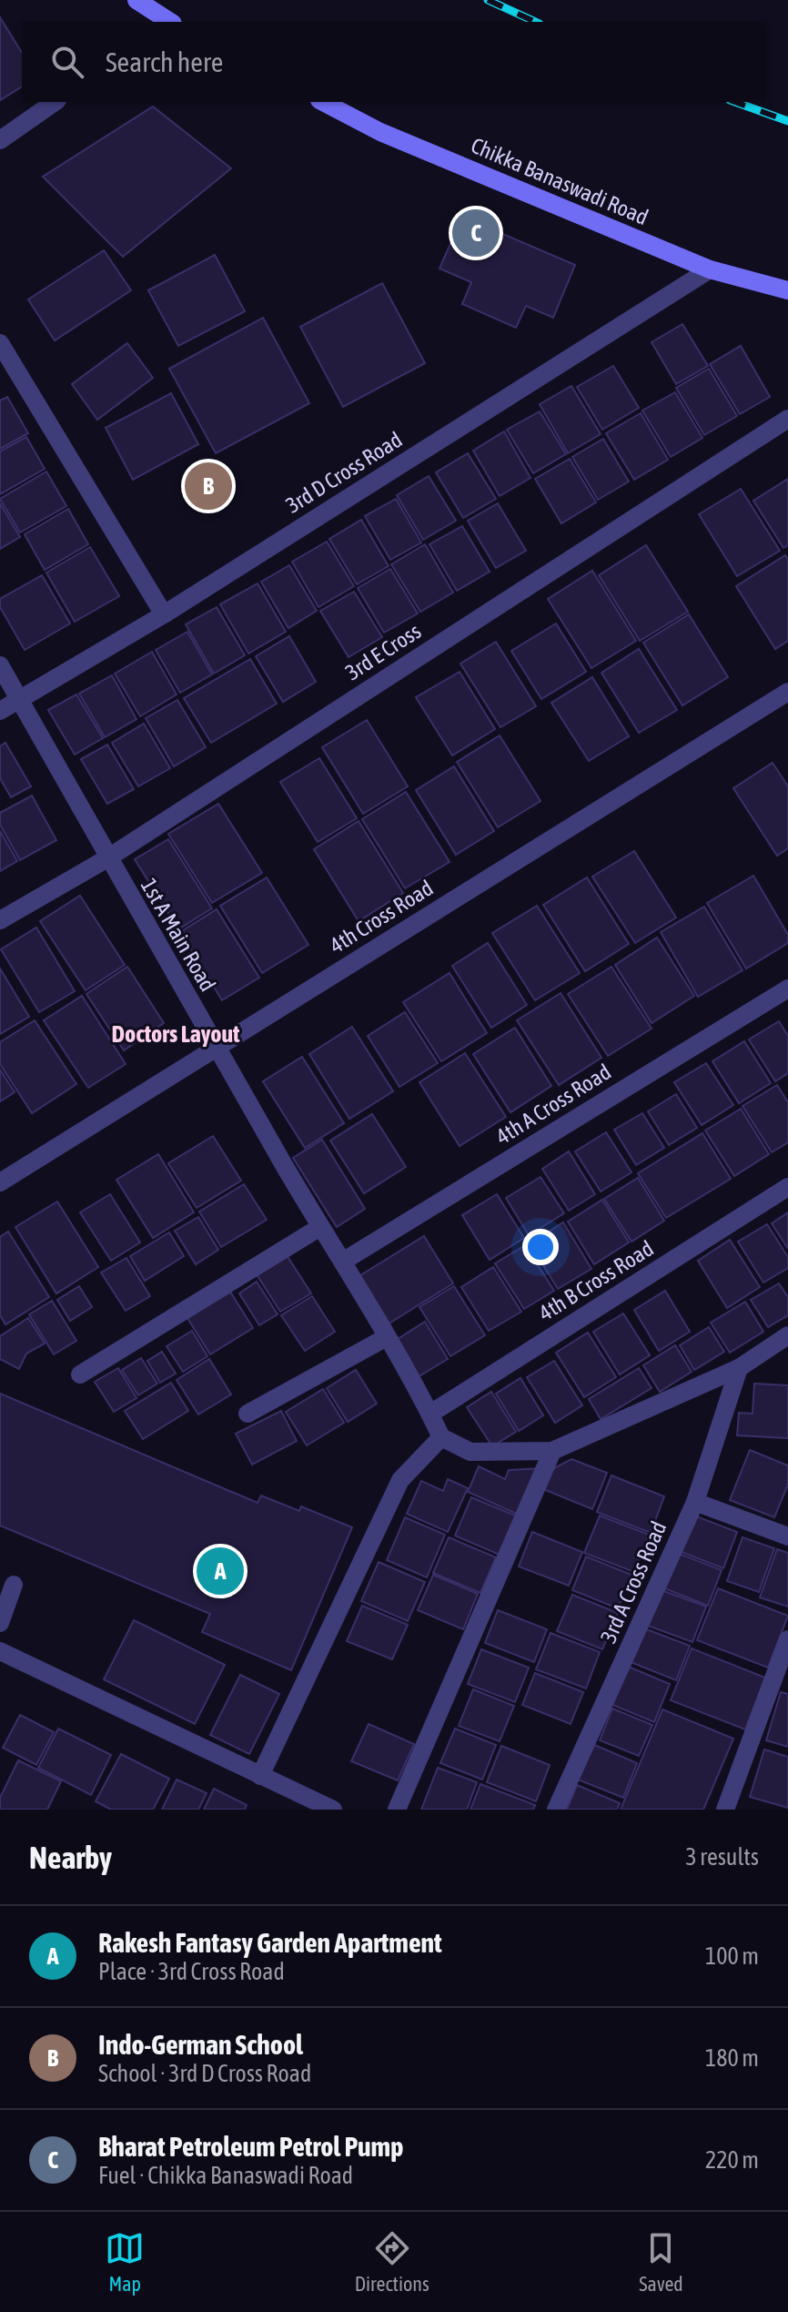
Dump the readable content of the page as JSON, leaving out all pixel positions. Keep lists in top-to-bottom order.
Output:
{
  "streets": {
    "main road": ["Chikka Banaswadi Road"],
    "street": [
      "3rd D Cross Road",
      "3rd E Cross",
      "4th Cross Road",
      "1st A Main Road",
      "4th A Cross Road",
      "4th B Cross Road",
      "3rd A Cross Road"
    ]
  },
  "crossings": [
    ["Chikka Banaswadi Road", "3rd D Cross Road"],
    ["3rd D Cross Road", "1st A Main Road"],
    ["3rd E Cross", "1st A Main Road"],
    ["4th Cross Road", "1st A Main Road"],
    ["1st A Main Road", "4th A Cross Road"],
    ["1st A Main Road", "4th B Cross Road"]
  ],
  "districts": ["Doctors Layout"],
  "page": {
    "search": "Search here",
    "pins": ["C", "B", "A"],
    "heading": ["Nearby", "3 results"],
    "list": [
      {
        "mark": "A",
        "name": "Rakesh Fantasy Garden Apartment",
        "note": "Place · 3rd Cross Road",
        "value": "100 m"
      },
      {
        "mark": "B",
        "name": "Indo-German School",
        "note": "School · 3rd D Cross Road",
        "value": "180 m"
      },
      {
        "mark": "C",
        "name": "Bharat Petroleum Petrol Pump",
        "note": "Fuel · Chikka Banaswadi Road",
        "value": "220 m"
      }
    ],
    "nav": ["Map", "Directions", "Saved"]
  }
}
